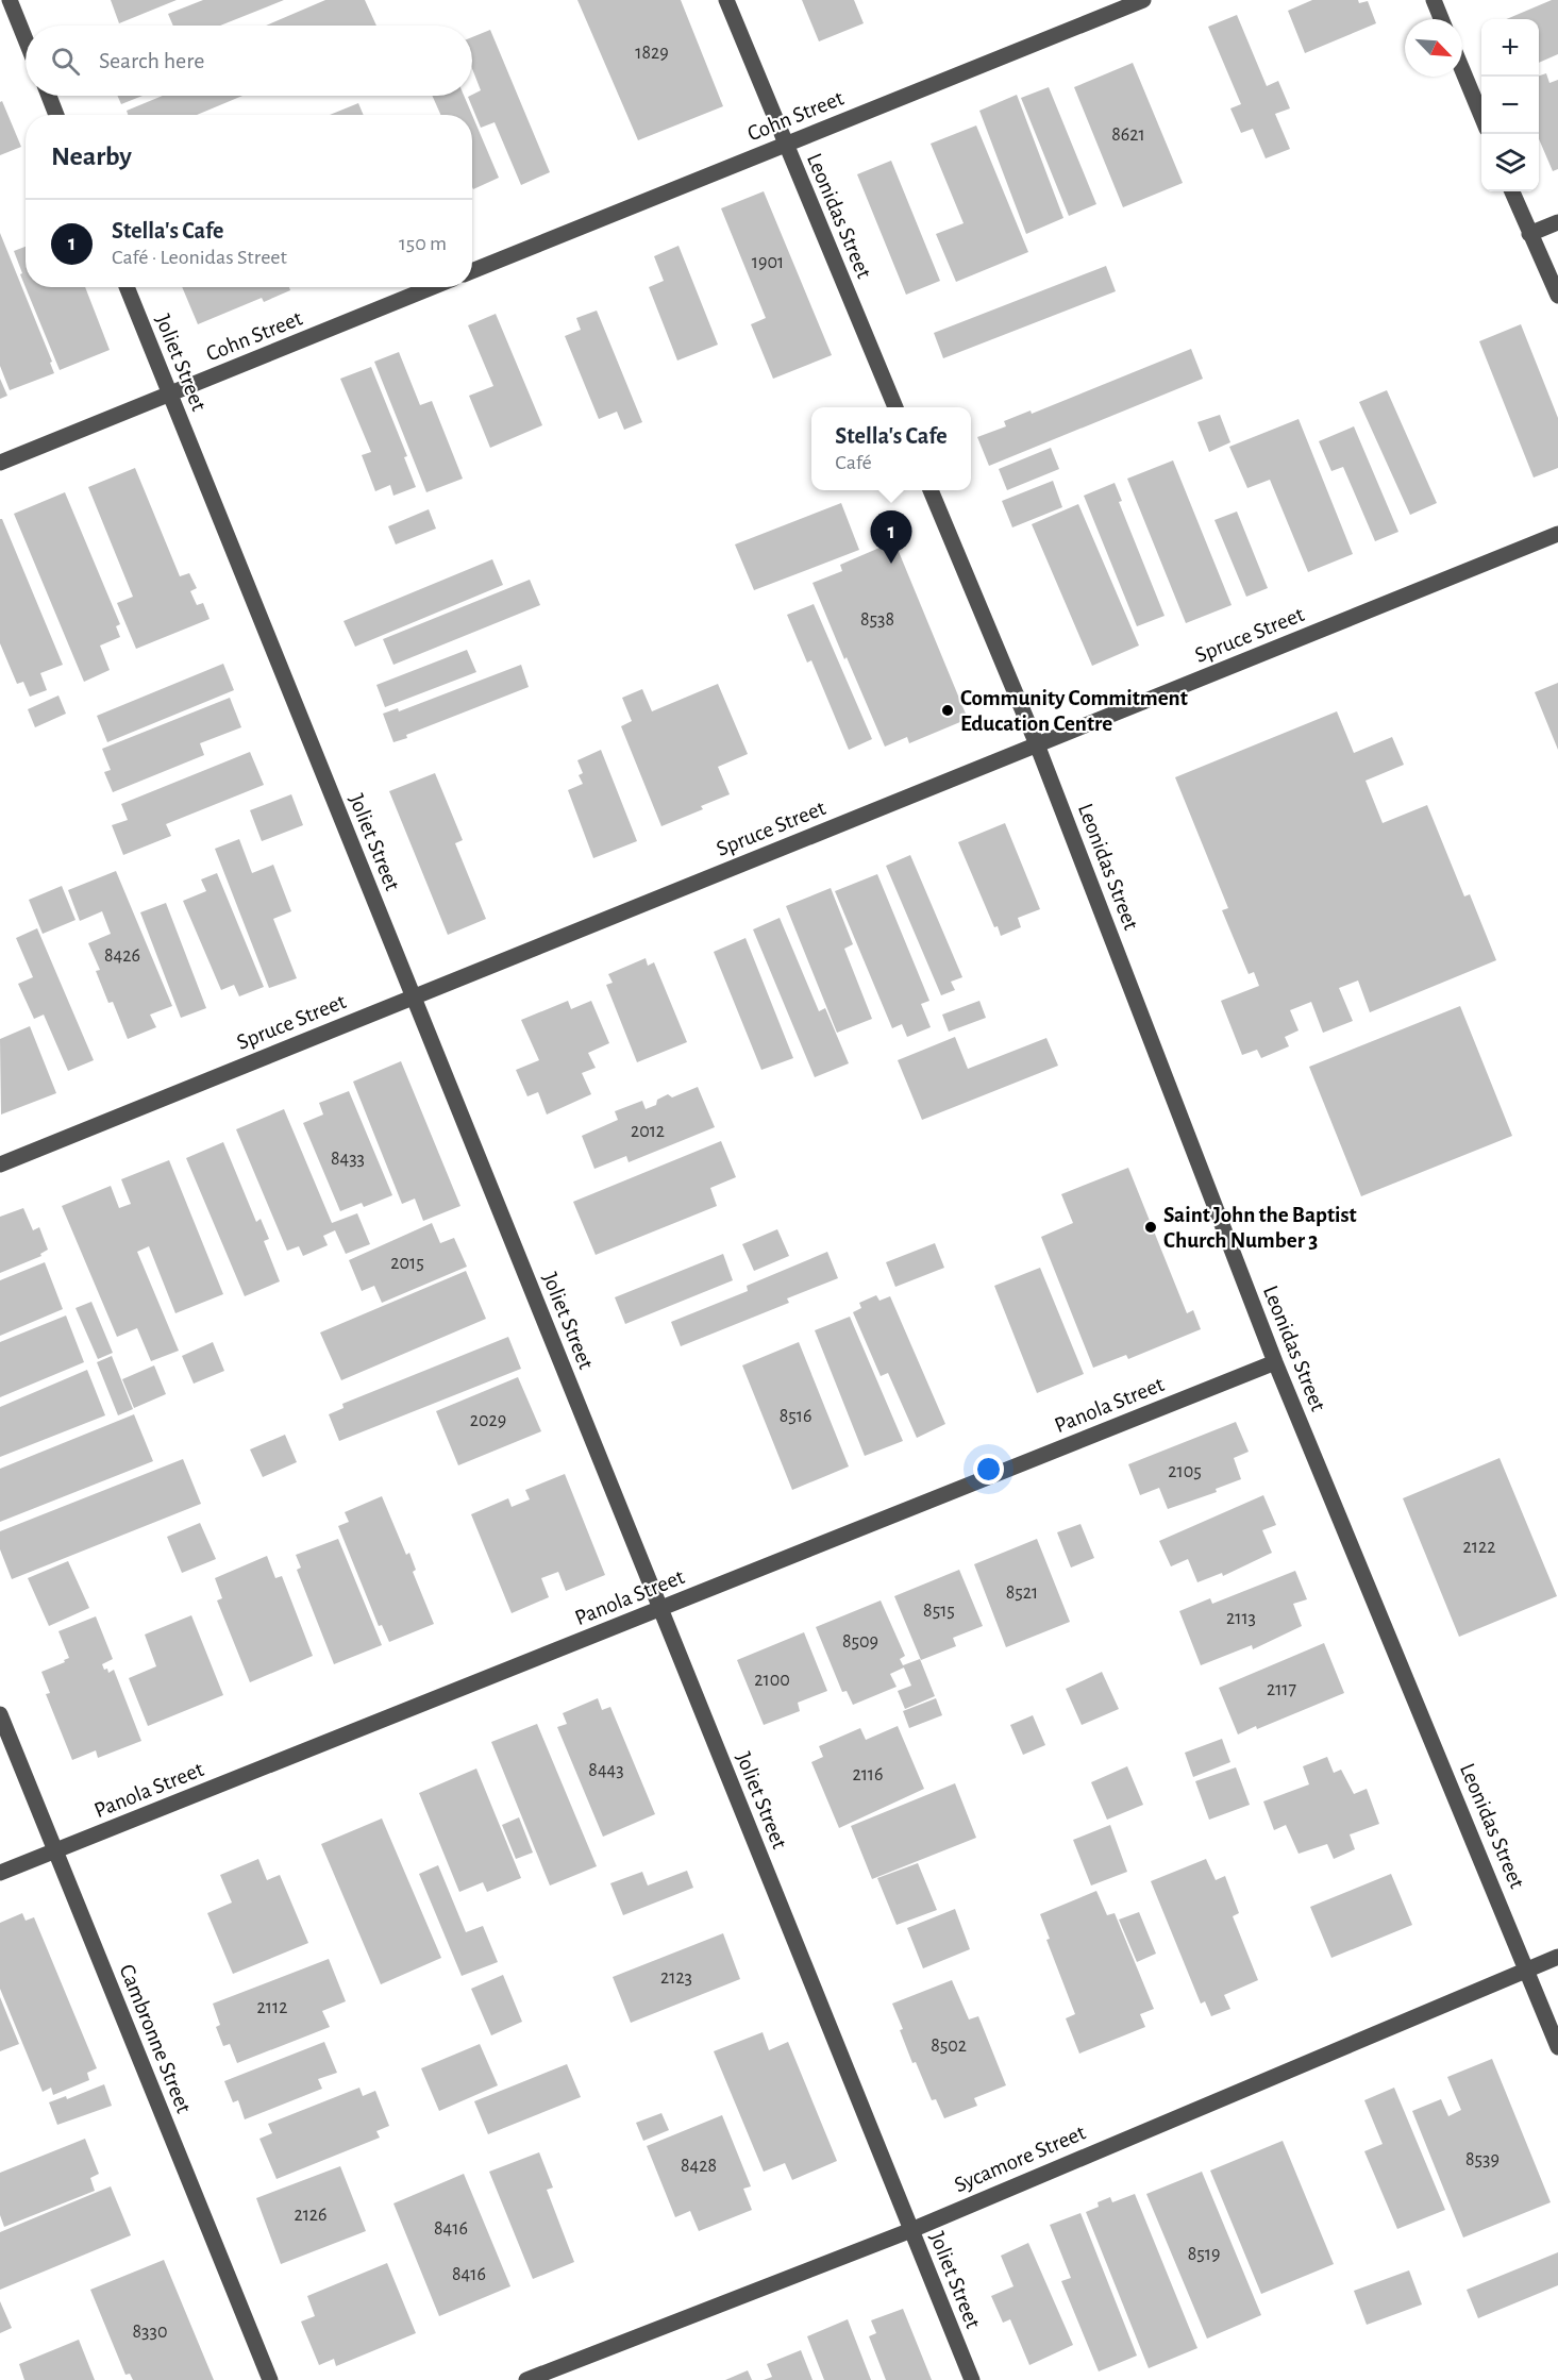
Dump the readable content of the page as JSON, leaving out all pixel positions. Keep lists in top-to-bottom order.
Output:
{
  "streets": {
    "street": [
      "Cohn Street",
      "Leonidas Street",
      "Joliet Street",
      "Spruce Street",
      "Panola Street",
      "Cambronne Street",
      "Sycamore Street"
    ]
  },
  "crossings": [
    ["Cohn Street", "Leonidas Street"],
    ["Cohn Street", "Joliet Street"],
    ["Leonidas Street", "Spruce Street"],
    ["Leonidas Street", "Panola Street"],
    ["Leonidas Street", "Sycamore Street"],
    ["Joliet Street", "Spruce Street"],
    ["Joliet Street", "Panola Street"],
    ["Joliet Street", "Sycamore Street"],
    ["Panola Street", "Cambronne Street"]
  ],
  "places": ["Community Commitment Education Centre", "Saint John the Baptist Church Number 3"],
  "house_numbers": [
    "1829",
    "8621",
    "1901",
    "8538",
    "8426",
    "2012",
    "8433",
    "2015",
    "8516",
    "2029",
    "2105",
    "2122",
    "8521",
    "8515",
    "2113",
    "8509",
    "2100",
    "2117",
    "8443",
    "2116",
    "2123",
    "2112",
    "8502",
    "8539",
    "8428",
    "2126",
    "8416",
    "8519",
    "8416",
    "8330"
  ],
  "north": "bottom right",
  "page": {
    "map_buttons": ["+", "−"],
    "search": "Search here",
    "heading": "Nearby",
    "list": [
      {
        "mark": "1",
        "name": "Stella's Cafe",
        "note": "Café · Leonidas Street",
        "value": "150 m"
      }
    ],
    "popup": ["Stella's Cafe", "Café"],
    "pins": "1"
  }
}
